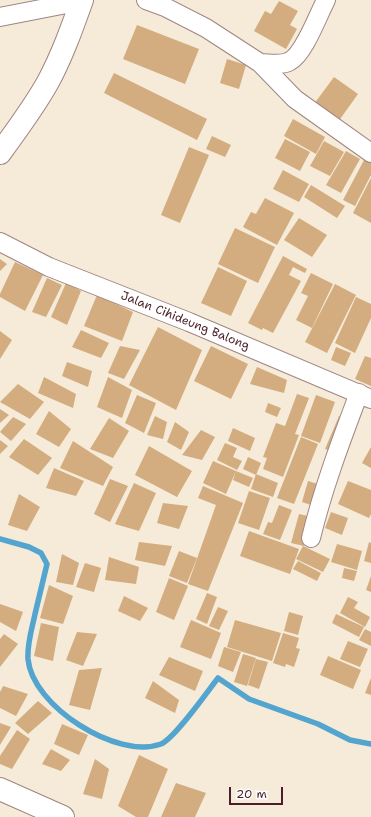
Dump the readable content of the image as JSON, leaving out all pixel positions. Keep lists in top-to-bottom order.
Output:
{
  "streets": {
    "street": ["Jalan Cihideung Balong"]
  },
  "scale_bar": "20 m"
}
